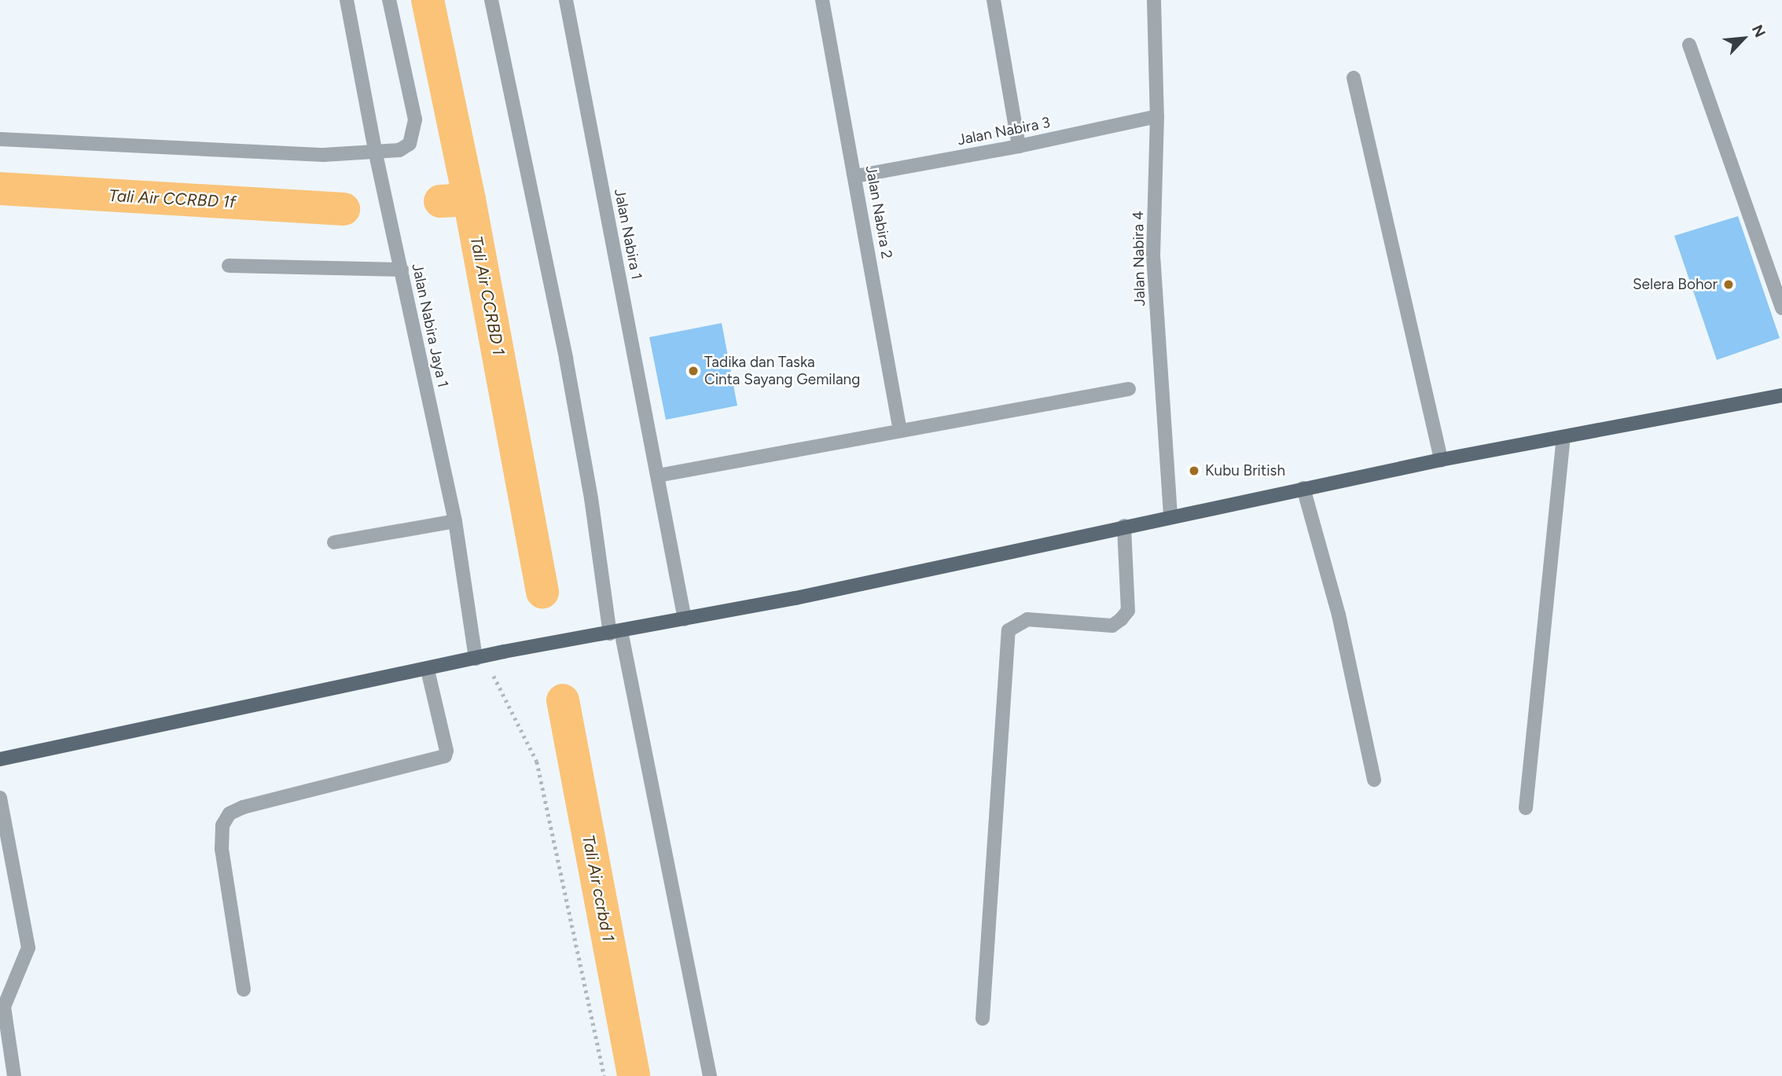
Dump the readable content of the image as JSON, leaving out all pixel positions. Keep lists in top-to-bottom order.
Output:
{
  "streets": {
    "street": [
      "Jalan Nabira 3",
      "Jalan Nabira 2",
      "Jalan Nabira 1",
      "Jalan Nabira 4",
      "Jalan Nabira Jaya 1"
    ]
  },
  "crossings": [
    ["Jalan Nabira 3", "Jalan Nabira 2"],
    ["Jalan Nabira 3", "Jalan Nabira 4"]
  ],
  "water": ["Tali Air CCRBD 1f", "Tali Air CCRBD 1", "Tali Air ccrbd 1"],
  "places": ["Selera Bohor", "Tadika dan Taska Cinta Sayang Gemilang", "Kubu British"],
  "north": "top right"
}
